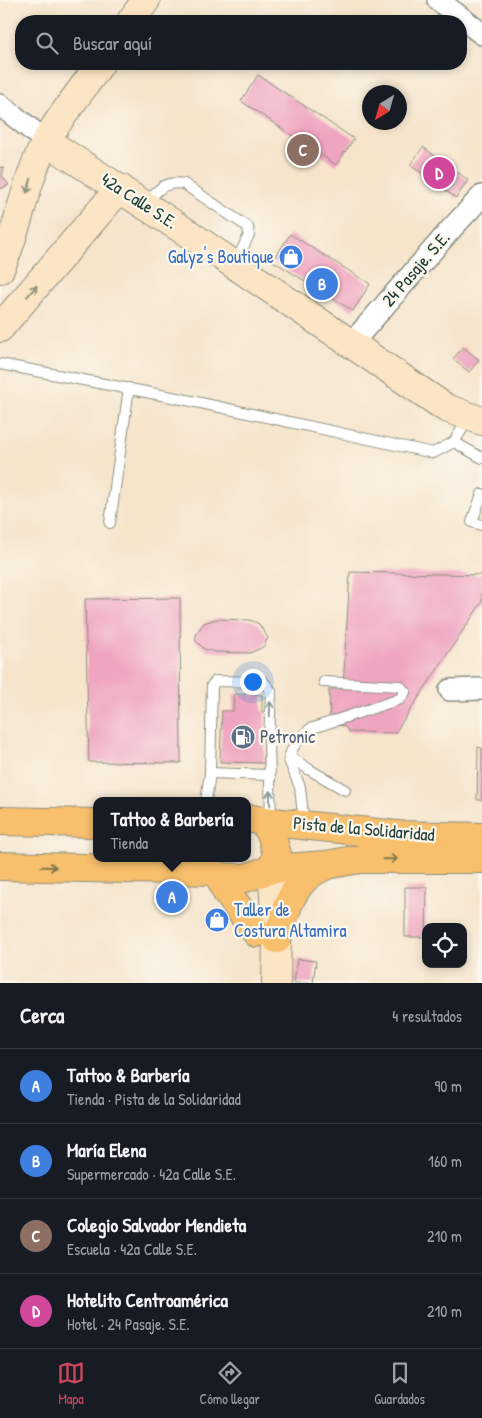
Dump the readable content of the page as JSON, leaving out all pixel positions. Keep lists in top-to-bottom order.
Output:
{
  "streets": {
    "main road": ["Pista de la Solidaridad"],
    "street": ["42a Calle S.E.", "24 Pasaje. S.E."]
  },
  "crossings": [
    ["42a Calle S.E.", "24 Pasaje. S.E."]
  ],
  "places": {
    "shop": ["Galyz's Boutique", "Taller de Costura Altamira"],
    "fuel station": ["Petronic"]
  },
  "north": "bottom left",
  "page": {
    "search": "Buscar aquí",
    "pins": [
      "C",
      "D",
      "B",
      "A"
    ],
    "popup": ["Tattoo & Barbería", "Tienda"],
    "heading": ["Cerca", "4 resultados"],
    "list": [
      {
        "mark": "A",
        "name": "Tattoo & Barbería",
        "note": "Tienda · Pista de la Solidaridad",
        "value": "90 m"
      },
      {
        "mark": "B",
        "name": "María Elena",
        "note": "Supermercado · 42a Calle S.E.",
        "value": "160 m"
      },
      {
        "mark": "C",
        "name": "Colegio Salvador Mendieta",
        "note": "Escuela · 42a Calle S.E.",
        "value": "210 m"
      },
      {
        "mark": "D",
        "name": "Hotelito Centroamérica",
        "note": "Hotel · 24 Pasaje. S.E.",
        "value": "210 m"
      }
    ],
    "nav": ["Mapa", "Cómo llegar", "Guardados"]
  }
}
